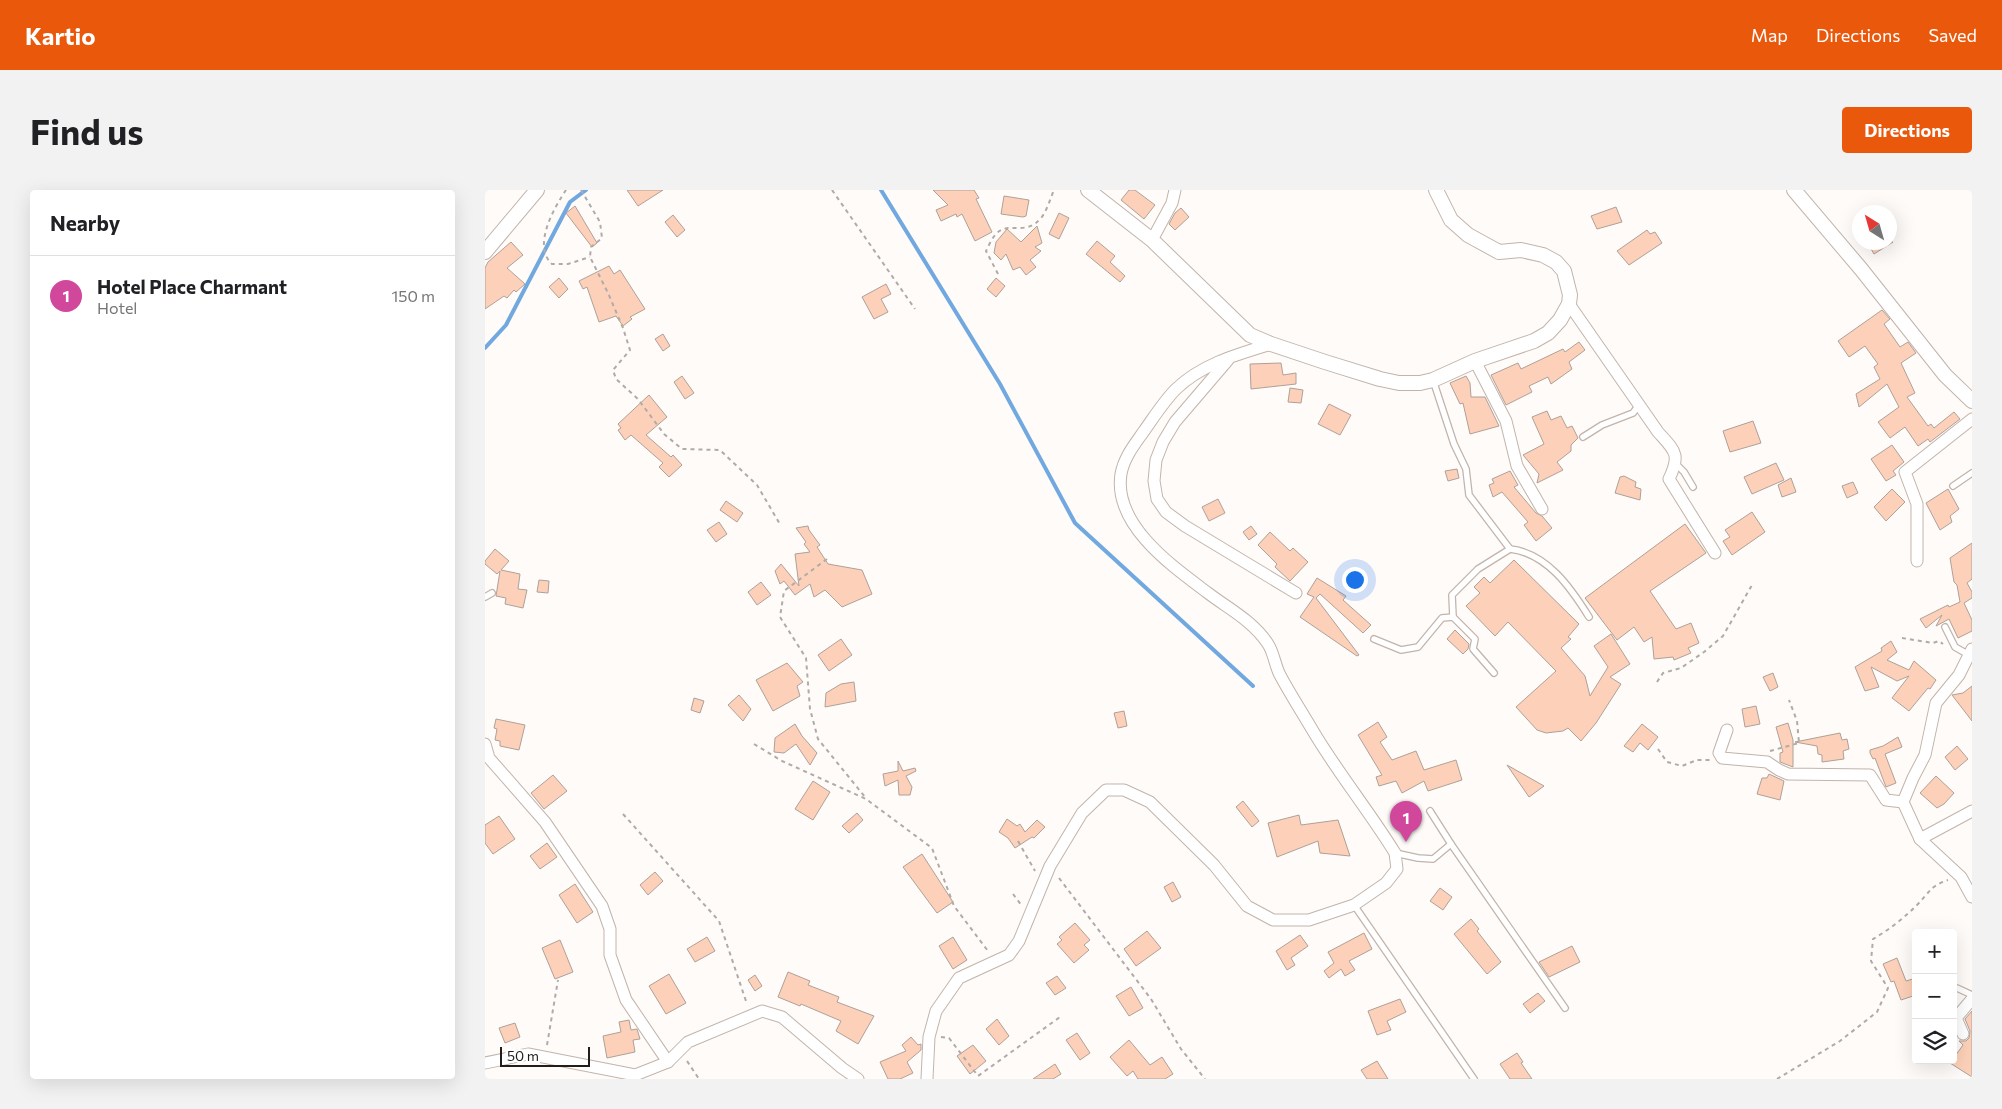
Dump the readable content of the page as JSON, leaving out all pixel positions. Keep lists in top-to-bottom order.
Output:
{
  "scale_bar": "50 m",
  "north": "top left",
  "page": {
    "header": "Kartio",
    "nav": ["Map", "Directions", "Saved"],
    "buttons": "Directions",
    "title": "Find us",
    "heading": "Nearby",
    "list": [
      {
        "mark": "1",
        "name": "Hotel Place Charmant",
        "note": "Hotel",
        "value": "150 m"
      }
    ],
    "pins": "1",
    "map_buttons": ["+", "−"],
    "scale": "50 m"
  }
}
